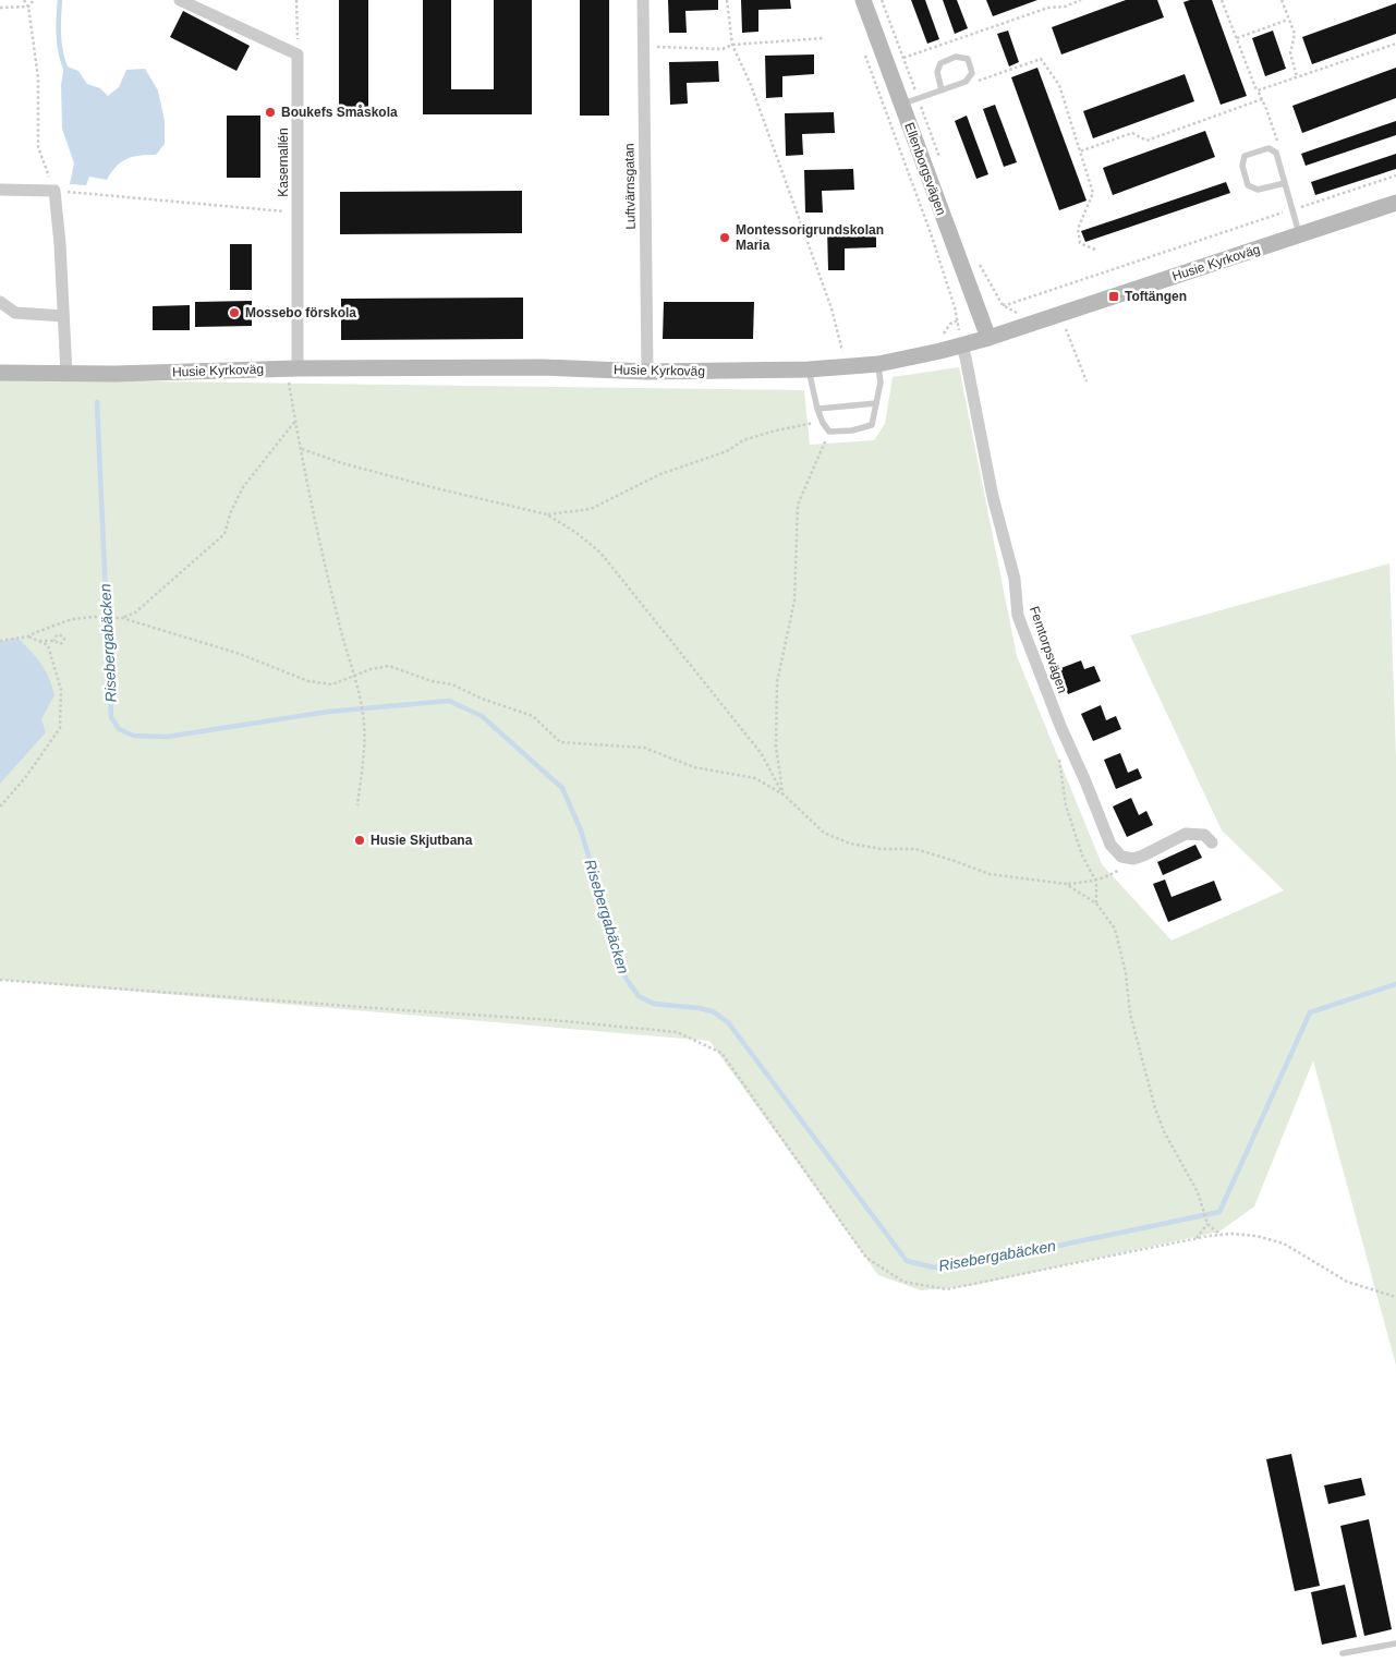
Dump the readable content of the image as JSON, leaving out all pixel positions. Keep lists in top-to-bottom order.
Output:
{
  "streets": {
    "street": [
      "Kasernallén",
      "Ellenborgsvägen",
      "Luftvärnsgatan",
      "Husie Kyrkoväg",
      "Femtorpsvägen"
    ]
  },
  "crossings": [
    ["Kasernallén", "Husie Kyrkoväg"],
    ["Ellenborgsvägen", "Husie Kyrkoväg"],
    ["Luftvärnsgatan", "Husie Kyrkoväg"],
    ["Husie Kyrkoväg", "Femtorpsvägen"]
  ],
  "water": ["Risebergabäcken"],
  "places": {
    "other": [
      "Boukefs Småskola",
      "Montessorigrundskolan Maria",
      "Mossebo förskola",
      "Husie Skjutbana"
    ],
    "transit": ["Toftängen"]
  }
}
